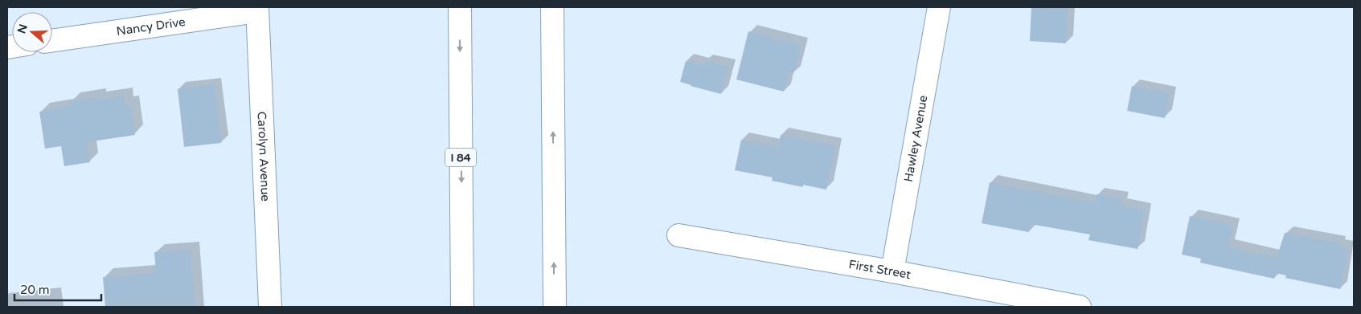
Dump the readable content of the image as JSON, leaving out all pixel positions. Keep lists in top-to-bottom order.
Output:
{
  "streets": {
    "main road": [
      "Nancy Drive",
      "Hawley Avenue",
      "Carolyn Avenue",
      "I 84",
      "First Street"
    ]
  },
  "crossings": [
    ["Nancy Drive", "Carolyn Avenue"],
    ["Hawley Avenue", "First Street"]
  ],
  "scale_bar": "20 m",
  "north": "left"
}
